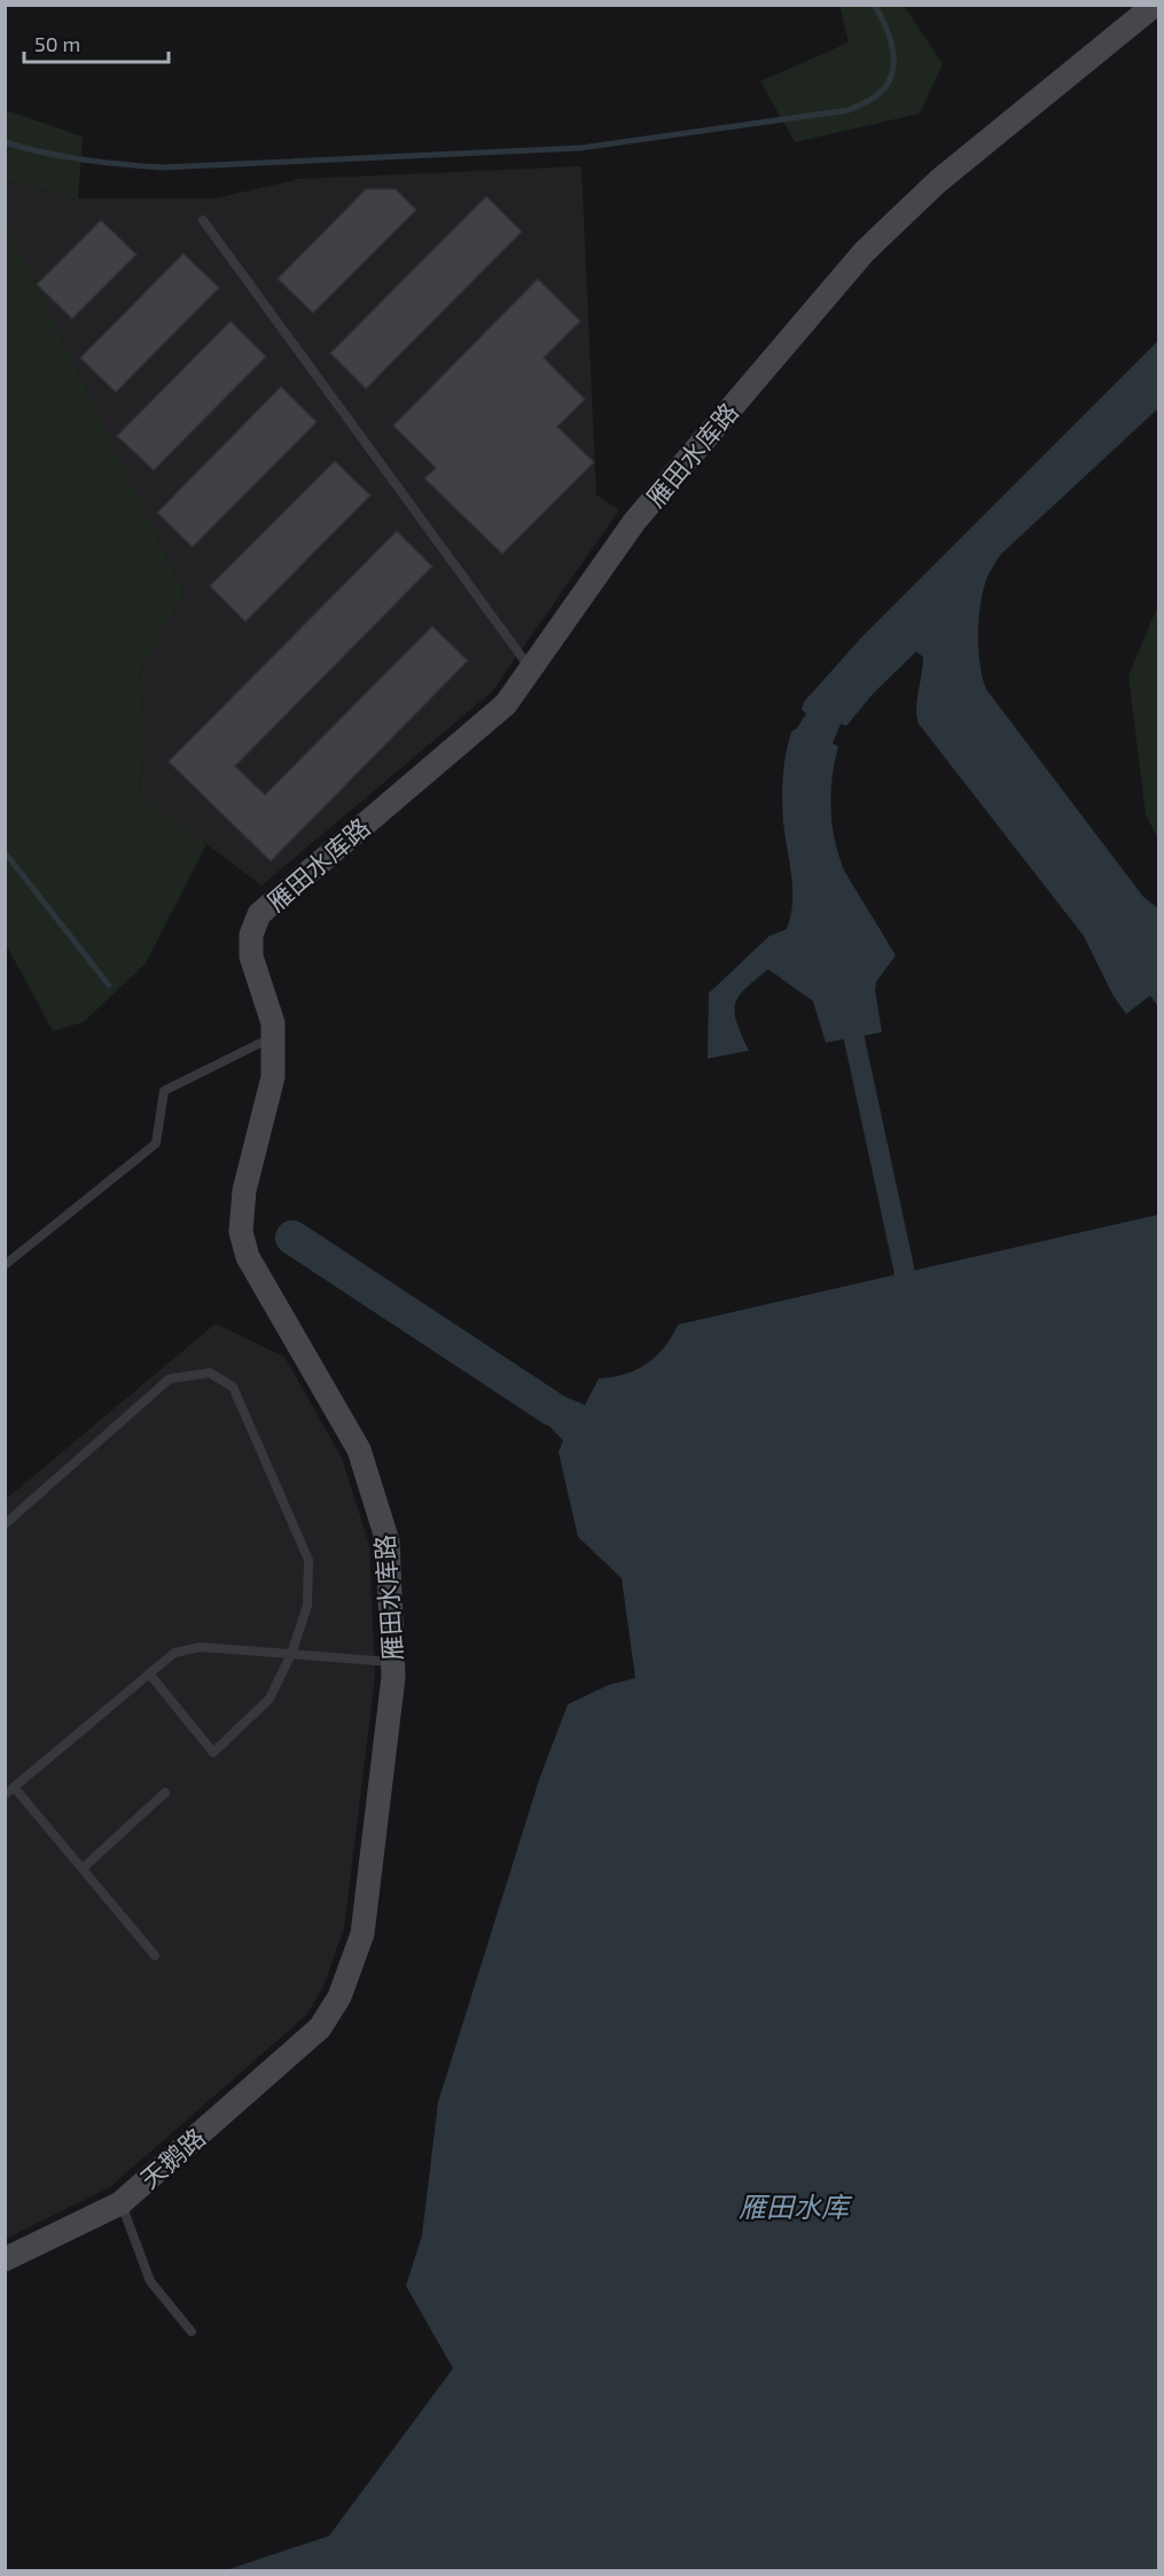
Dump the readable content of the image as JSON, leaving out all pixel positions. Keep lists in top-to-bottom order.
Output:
{
  "streets": {
    "main road": ["雁田水库路", "天鹅路"]
  },
  "crossings": [
    ["雁田水库路", "天鹅路"]
  ],
  "water": ["雁田水库"],
  "scale_bar": "50 m"
}
